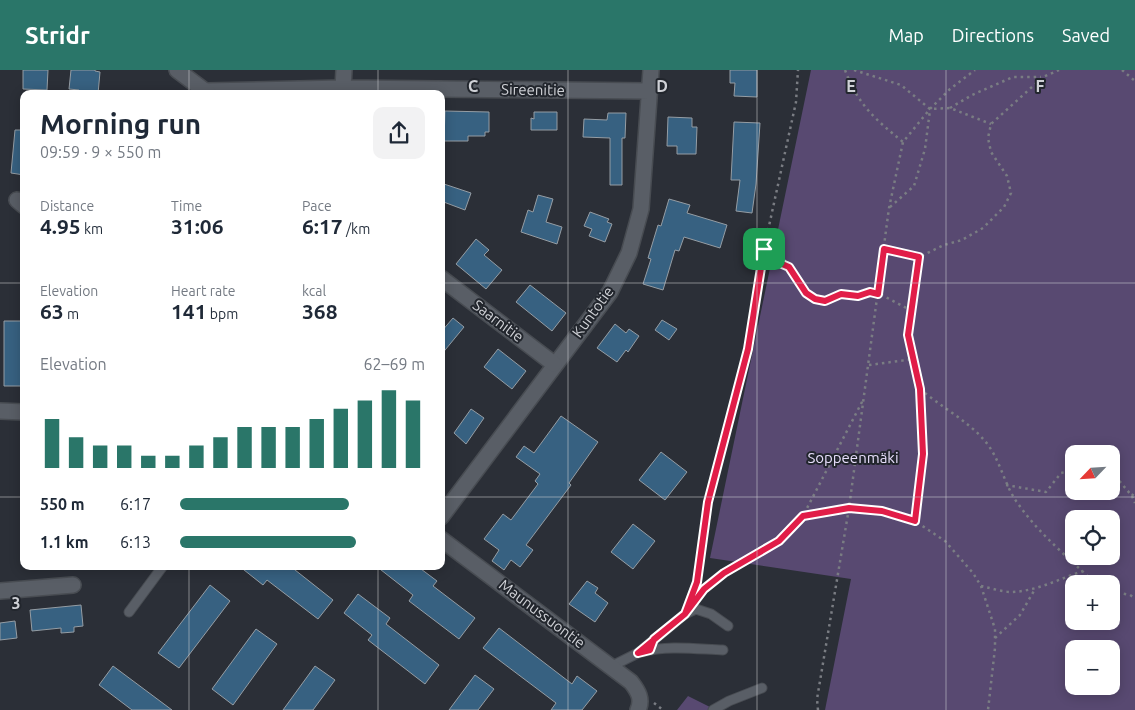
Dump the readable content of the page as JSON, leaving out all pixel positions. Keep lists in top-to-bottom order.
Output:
{
  "streets": {
    "street": [
      "Sireenitie",
      "Kuntotie",
      "Saarnitie",
      "Maunussuontie"
    ]
  },
  "crossings": [
    ["Sireenitie", "Kuntotie"],
    ["Kuntotie", "Saarnitie"]
  ],
  "parks": ["Soppeenmäki"],
  "north": "bottom left",
  "page": {
    "header": "Stridr",
    "nav": ["Map", "Directions", "Saved"],
    "heading": ["Morning run", "09:59 · 9 × 550 m"],
    "stats": [
      ["Distance", "4.95 km"],
      ["Time", "31:06"],
      ["Pace", "6:17 /km"],
      ["Elevation", "63 m"],
      ["Heart rate", "141 bpm"],
      ["kcal", "368"]
    ],
    "chart": ["Elevation", "62–69 m"],
    "map_buttons": ["+", "−"],
    "list": [
      {
        "name": "550 m",
        "note": "6:17"
      },
      {
        "name": "1.1 km",
        "note": "6:13"
      }
    ]
  },
  "grid": {
    "columns": [
      "C",
      "D",
      "E",
      "F"
    ],
    "rows": ["3"]
  }
}
